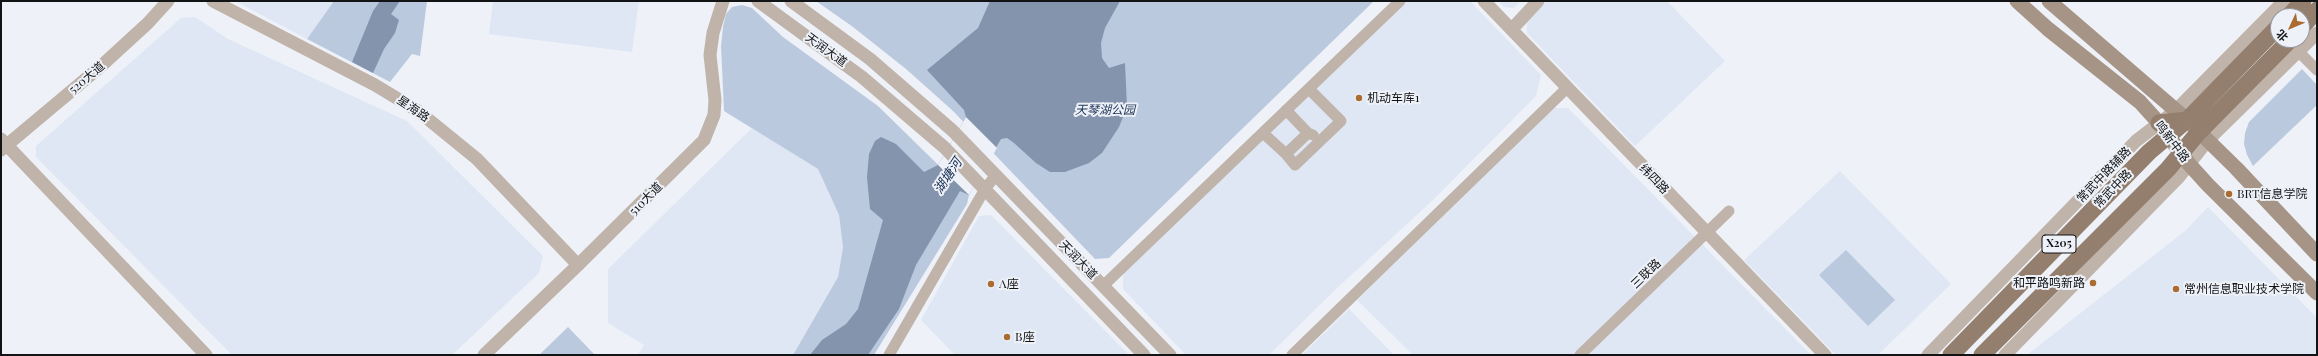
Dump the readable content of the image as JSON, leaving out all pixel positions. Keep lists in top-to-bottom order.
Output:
{
  "streets": {
    "main road": ["鸣新中路", "常武中路", "X205"],
    "street": [
      "天润大道",
      "520大道",
      "星海路",
      "常武中路辅路",
      "纬四路",
      "510大道",
      "三联路"
    ]
  },
  "crossings": [
    ["星海路", "510大道"],
    ["鸣新中路", "常武中路辅路"],
    ["鸣新中路", "常武中路"],
    ["常武中路辅路", "常武中路"],
    ["纬四路", "三联路"]
  ],
  "water": ["湖塘河"],
  "parks": ["天琴湖公园"],
  "places": [
    "机动车库1",
    "BRT信息学院",
    "和平路鸣新路",
    "A座",
    "常州信息职业技术学院",
    "B座"
  ],
  "north": "bottom left"
}
